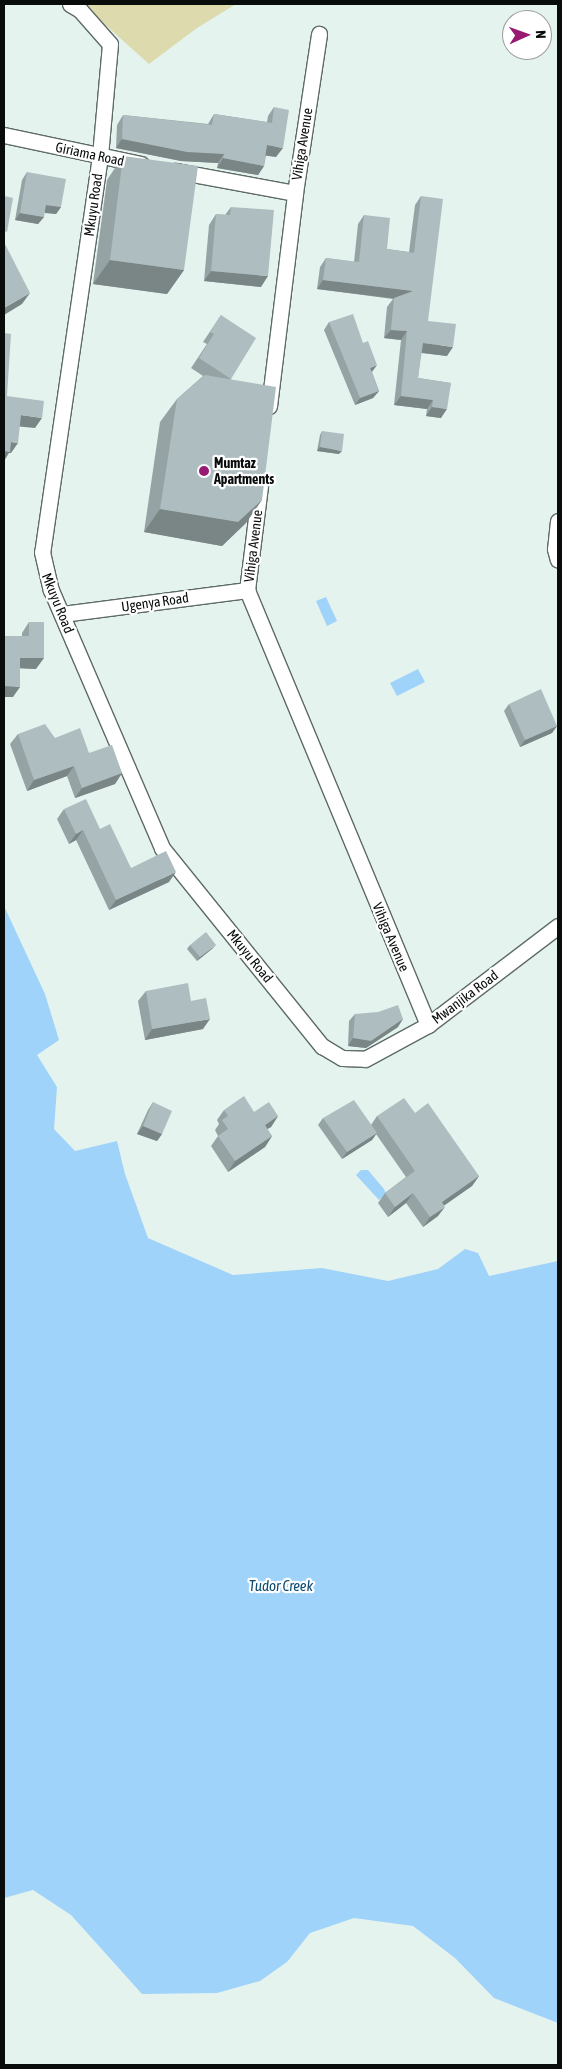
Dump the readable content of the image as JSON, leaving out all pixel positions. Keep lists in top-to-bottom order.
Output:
{
  "streets": {
    "street": [
      "Vihiga Avenue",
      "Giriama Road",
      "Mkuyu Road",
      "Ugenya Road",
      "Mwanjika Road"
    ]
  },
  "crossings": [
    ["Vihiga Avenue", "Giriama Road"],
    ["Vihiga Avenue", "Ugenya Road"],
    ["Vihiga Avenue", "Mwanjika Road"],
    ["Giriama Road", "Mkuyu Road"],
    ["Mkuyu Road", "Ugenya Road"],
    ["Mkuyu Road", "Mwanjika Road"]
  ],
  "water": ["Tudor Creek"],
  "places": ["Mumtaz Apartments"],
  "north": "right"
}
